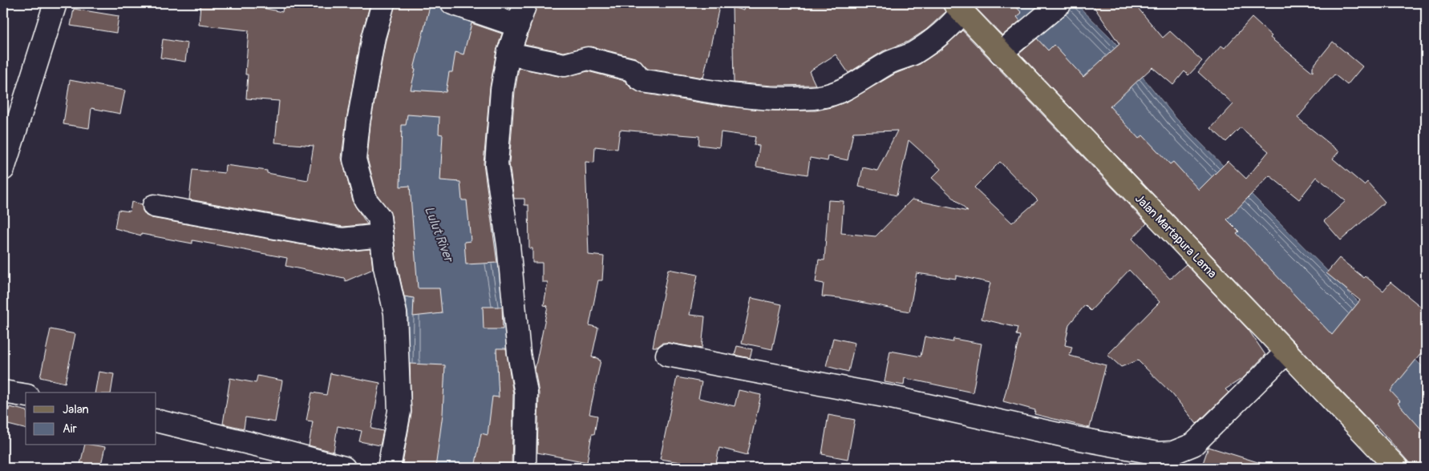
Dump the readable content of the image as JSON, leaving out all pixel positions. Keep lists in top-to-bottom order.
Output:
{
  "streets": {
    "main road": ["Jalan Martapura Lama"]
  },
  "water": ["Lulut River"],
  "legend": ["Jalan", "Air"]
}
